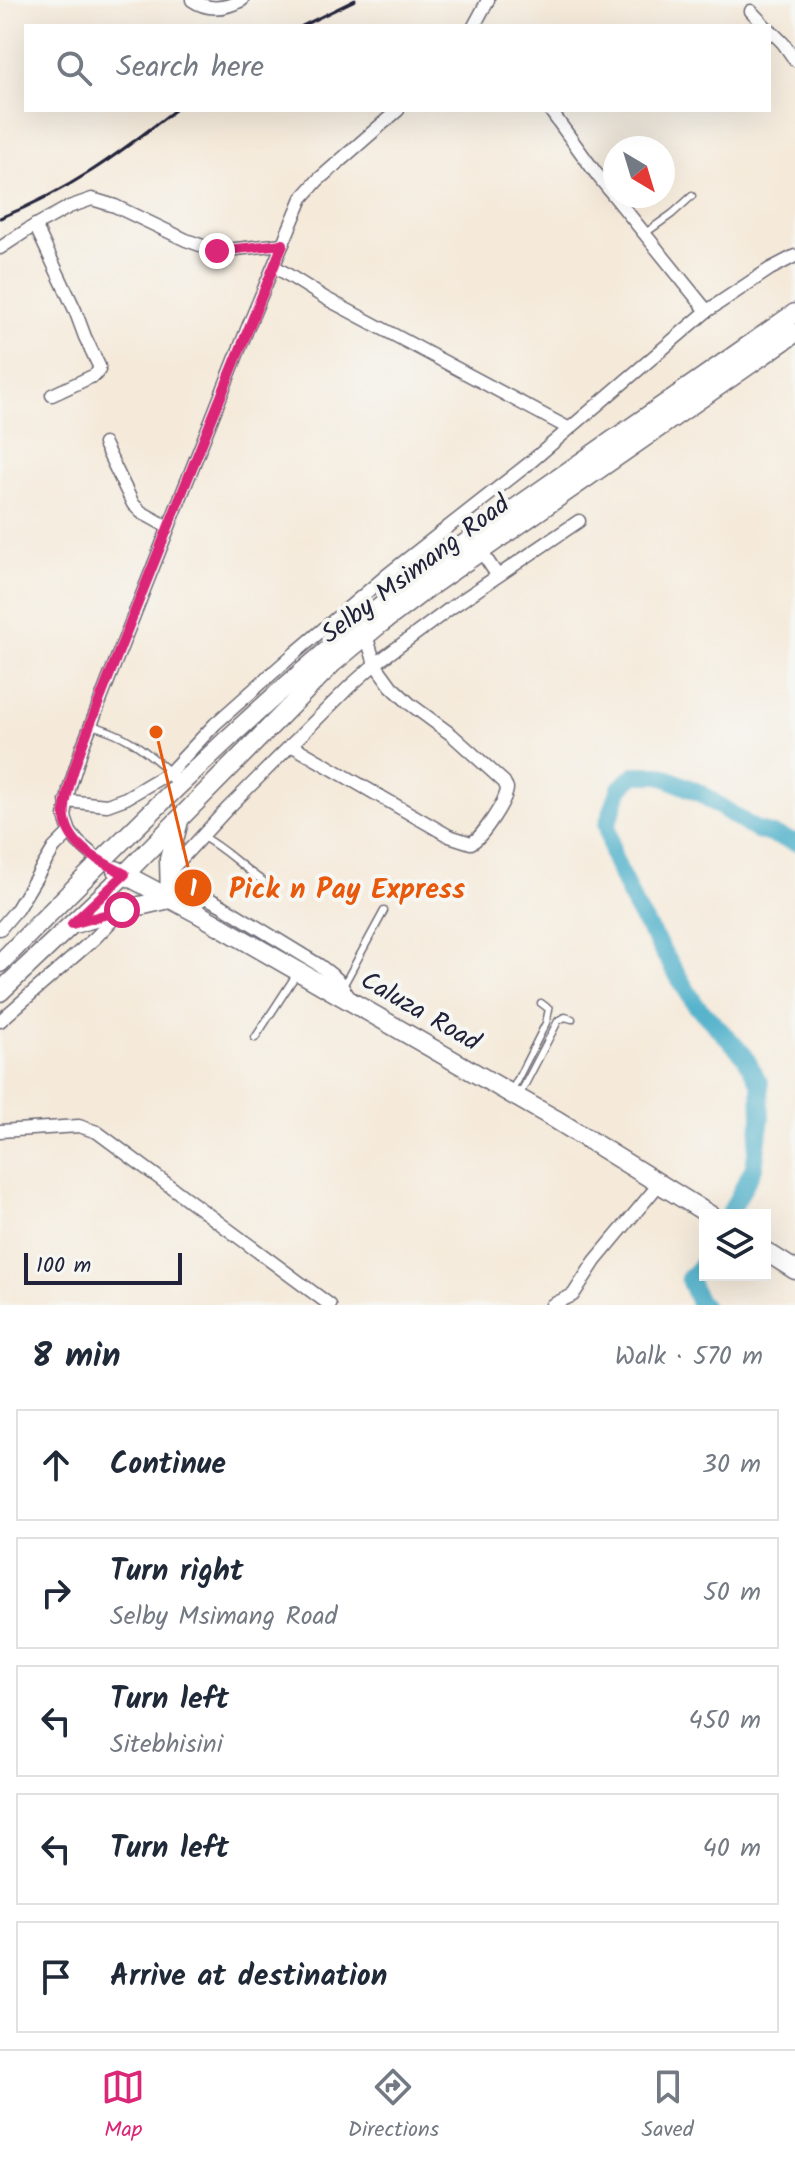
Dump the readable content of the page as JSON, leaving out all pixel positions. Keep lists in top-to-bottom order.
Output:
{
  "streets": {
    "main road": ["Selby Msimang Road", "Caluza Road"]
  },
  "crossings": [
    ["Selby Msimang Road", "Caluza Road"]
  ],
  "places": ["Pick n Pay Express"],
  "scale_bar": "100 m",
  "north": "bottom right",
  "page": {
    "search": "Search here",
    "scale": "100 m",
    "heading": ["8 min", "Walk · 570 m"],
    "list": [
      ["Continue", "30 m"],
      ["Turn right", "Selby Msimang Road", "50 m"],
      ["Turn left", "Sitebhisini", "450 m"],
      ["Turn left", "40 m"],
      "Arrive at destination"
    ],
    "nav": ["Map", "Directions", "Saved"]
  }
}
